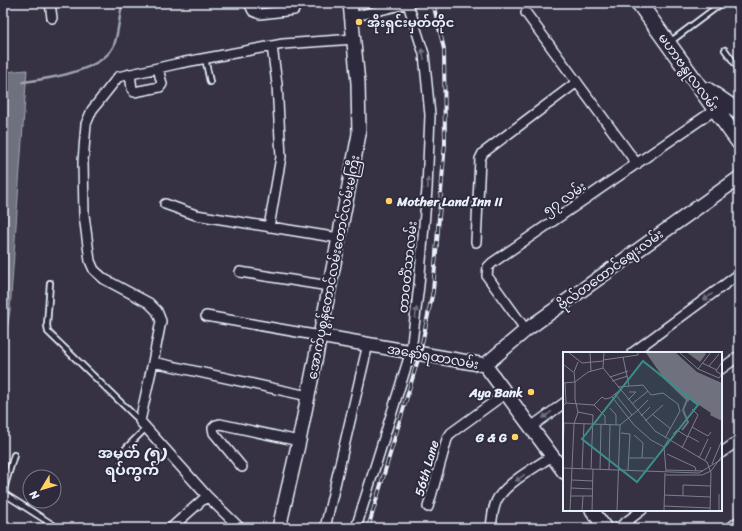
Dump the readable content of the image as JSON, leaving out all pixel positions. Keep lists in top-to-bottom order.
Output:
{
  "streets": {
    "main road": [
      "မဟာဗန္ဓုလလမ်း",
      "အောက်ပုစွန်တောင်လမ်းတောင်လမ်းမကြီး",
      "ဗိုလ်တထောင်ဈေးလမ်း",
      "အနော်ရထာလမ်း"
    ],
    "street": ["၅၇ လမ်း", "တာဝတိံသာလမ်း", "56th Lane"]
  },
  "crossings": [
    ["မဟာဗန္ဓုလလမ်း", "၅၇ လမ်း"],
    ["၅၇ လမ်း", "ဗိုလ်တထောင်ဈေးလမ်း"],
    ["အောက်ပုစွန်တောင်လမ်းတောင်လမ်းမကြီး", "အနော်ရထာလမ်း"],
    ["တာဝတိံသာလမ်း", "အနော်ရထာလမ်း"],
    ["ဗိုလ်တထောင်ဈေးလမ်း", "အနော်ရထာလမ်း"],
    ["အနော်ရထာလမ်း", "56th Lane"]
  ],
  "one_way": ["တာဝတိံသာလမ်း"],
  "districts": ["အမှတ် (၅) ရပ်ကွက်"],
  "places": [
    "အိုးရှင်းမှတ်တိုင",
    "Mother Land Inn II",
    "Aya Bank",
    "G & G"
  ],
  "north": "bottom left"
}
